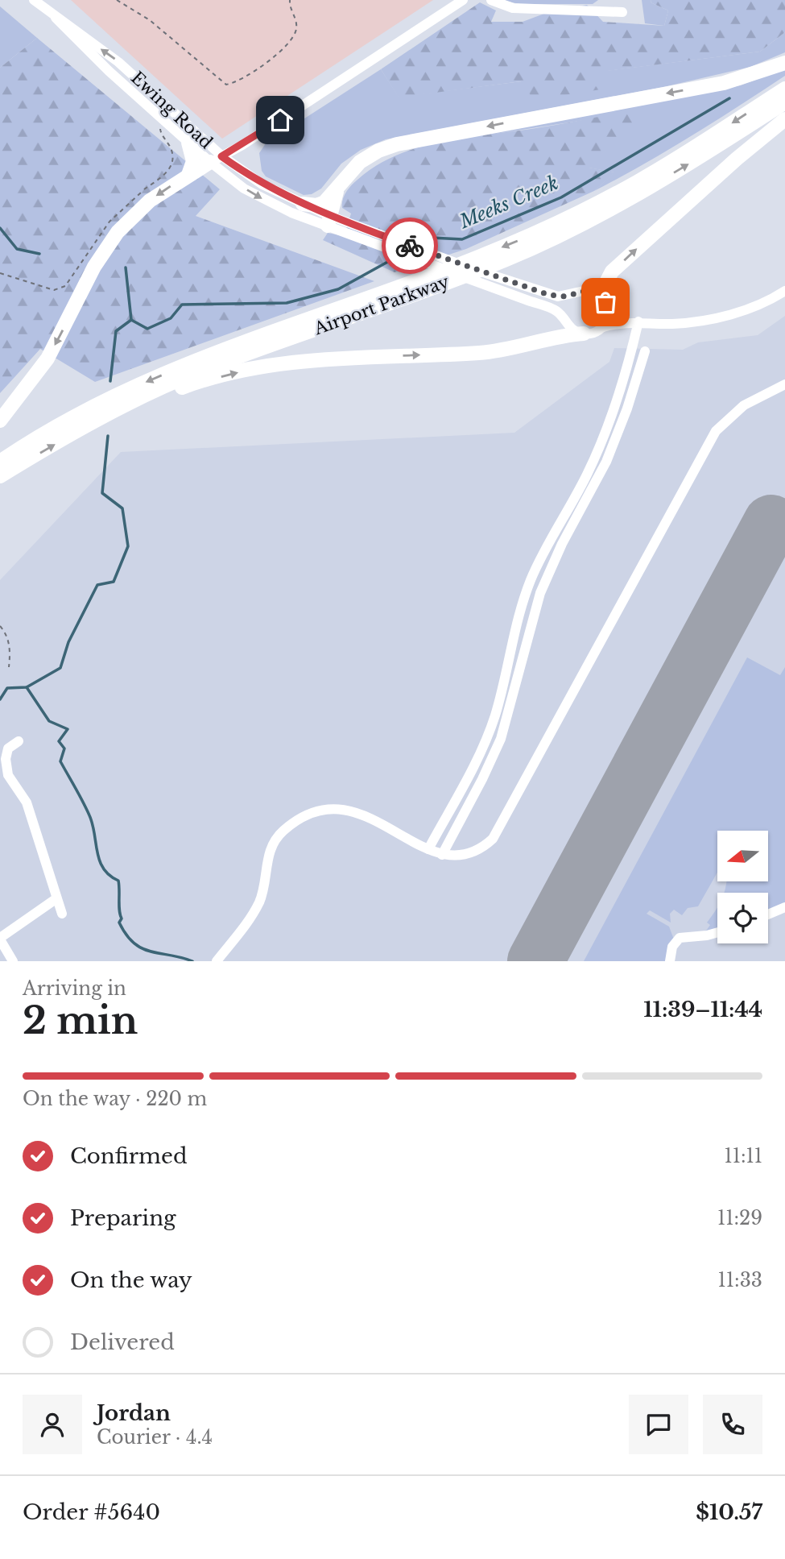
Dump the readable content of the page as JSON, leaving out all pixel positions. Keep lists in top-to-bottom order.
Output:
{
  "streets": {
    "highway": ["Airport Parkway"],
    "street": ["Ewing Road"]
  },
  "water": ["Meeks Creek"],
  "north": "left",
  "page": {
    "heading": ["2 min", "Arriving in", "11:39–11:44"],
    "panel": [
      "Jordan",
      "Courier · 4.4",
      "Order #5640",
      "$10.57"
    ],
    "bar": "On the way · 220 m",
    "list": [
      ["Confirmed", "11:11"],
      ["Preparing", "11:29"],
      ["On the way", "11:33"],
      "Delivered"
    ]
  }
}
